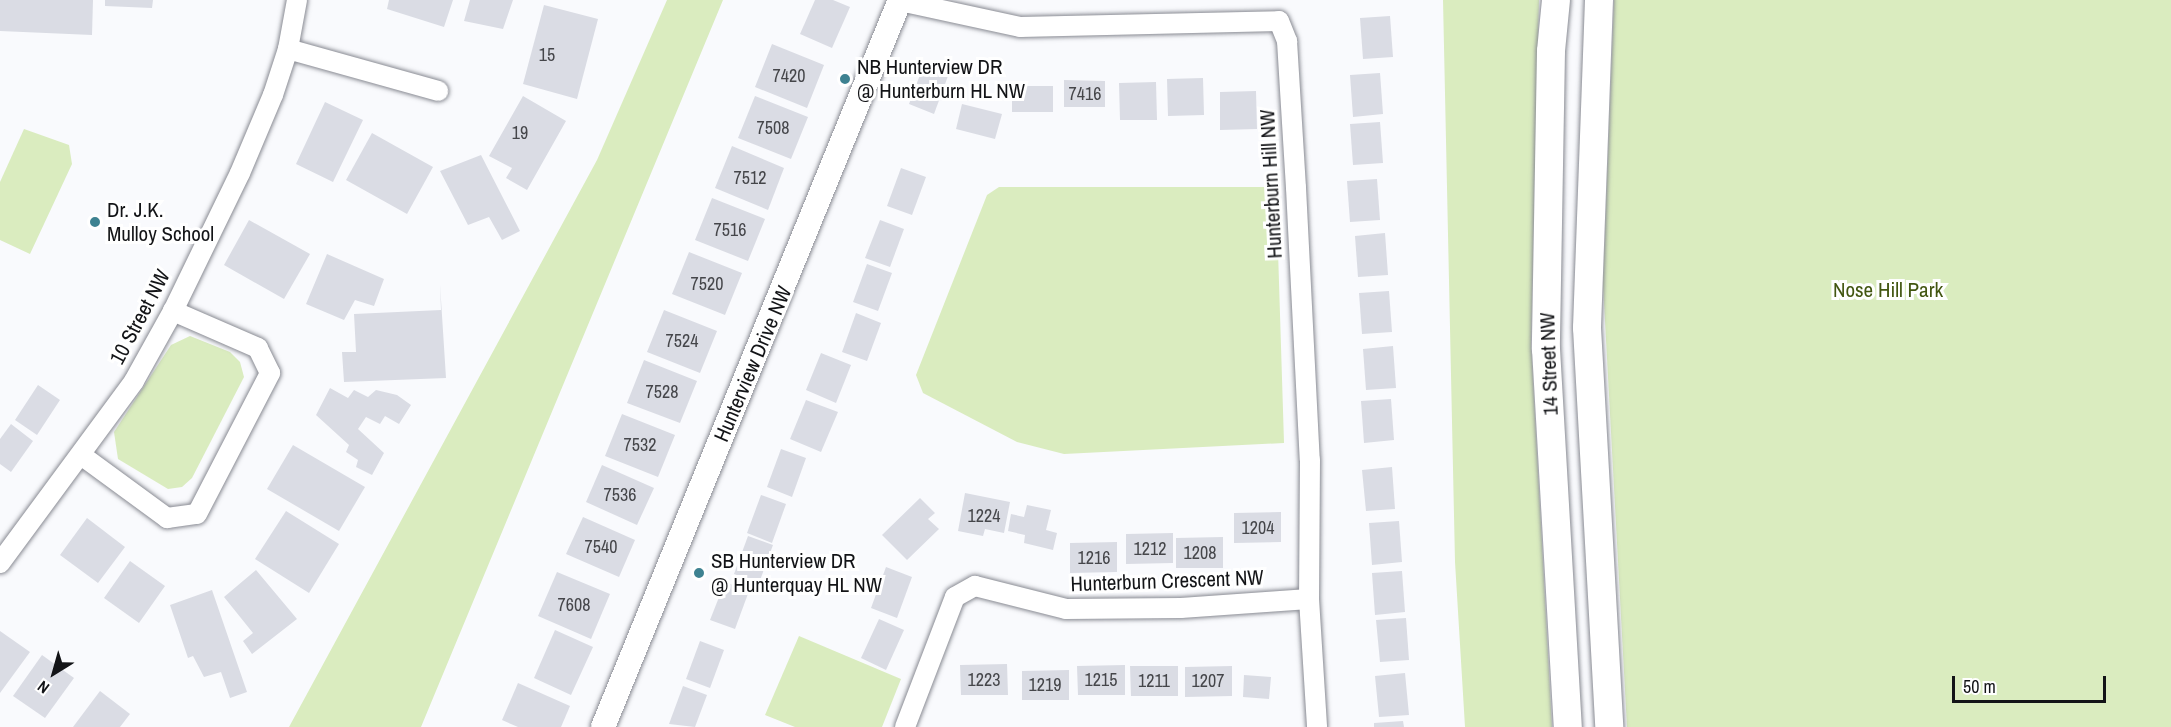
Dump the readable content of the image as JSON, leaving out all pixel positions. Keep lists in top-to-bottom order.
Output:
{
  "streets": {
    "main road": ["14 Street NW"],
    "street": [
      "Hunterburn Hill NW",
      "10 Street NW",
      "Hunterview Drive NW",
      "Hunterburn Crescent NW"
    ]
  },
  "crossings": [
    ["Hunterburn Hill NW", "Hunterview Drive NW"],
    ["Hunterburn Hill NW", "Hunterburn Crescent NW"]
  ],
  "parks": ["Nose Hill Park"],
  "places": ["NB Hunterview DR @ Hunterburn HL NW", "Dr. J.K. Mulloy School", "SB Hunterview DR @ Hunterquay HL NW"],
  "house_numbers": [
    "15",
    "7420",
    "7416",
    "7508",
    "19",
    "7512",
    "7516",
    "7520",
    "7524",
    "7528",
    "7532",
    "7536",
    "1224",
    "1204",
    "7540",
    "1212",
    "1208",
    "1216",
    "7608",
    "1223",
    "1215",
    "1211",
    "1207",
    "1219"
  ],
  "scale_bar": "50 m",
  "north": "bottom left"
}
